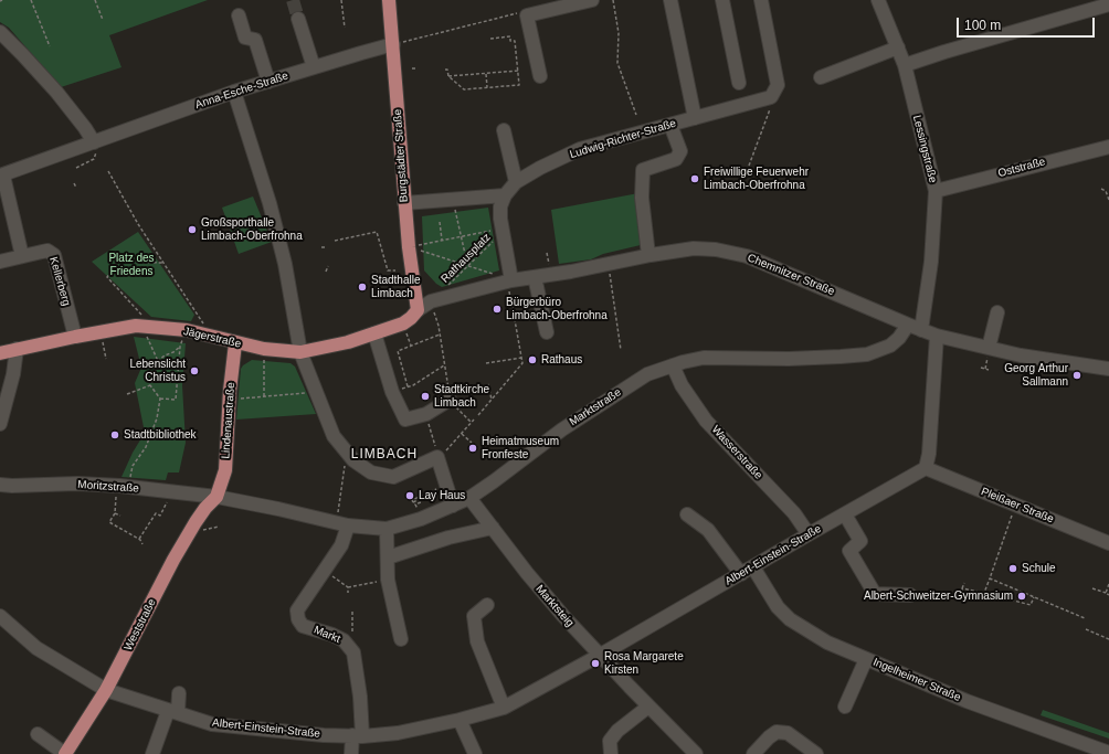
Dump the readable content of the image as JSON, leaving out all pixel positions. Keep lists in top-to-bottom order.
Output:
{
  "streets": {
    "main road": [
      "Burgstädter Straße",
      "Jägerstraße",
      "Lindenaustraße",
      "Weststraße"
    ],
    "street": [
      "Anna-Esche-Straße",
      "Ludwig-Richter-Straße",
      "Lessingstraße",
      "Oststraße",
      "Chemnitzer Straße",
      "Kellerberg",
      "Marktstraße",
      "Wasserstraße",
      "Moritzstraße",
      "Pleißaer Straße",
      "Albert-Einstein-Straße",
      "Marktsteig",
      "Markt",
      "Ingelheimer Straße"
    ],
    "path": ["Rathausplatz"]
  },
  "crossings": [
    ["Anna-Esche-Straße", "Burgstädter Straße"],
    ["Lessingstraße", "Oststraße"],
    ["Lessingstraße", "Chemnitzer Straße"],
    ["Burgstädter Straße", "Chemnitzer Straße"],
    ["Burgstädter Straße", "Jägerstraße"],
    ["Rathausplatz", "Chemnitzer Straße"],
    ["Chemnitzer Straße", "Jägerstraße"],
    ["Chemnitzer Straße", "Marktstraße"],
    ["Kellerberg", "Jägerstraße"],
    ["Jägerstraße", "Lindenaustraße"],
    ["Marktstraße", "Lindenaustraße"],
    ["Marktstraße", "Wasserstraße"],
    ["Marktstraße", "Moritzstraße"],
    ["Marktstraße", "Marktsteig"],
    ["Marktstraße", "Weststraße"],
    ["Marktstraße", "Markt"],
    ["Lindenaustraße", "Moritzstraße"],
    ["Lindenaustraße", "Weststraße"],
    ["Wasserstraße", "Albert-Einstein-Straße"],
    ["Moritzstraße", "Weststraße"],
    ["Pleißaer Straße", "Albert-Einstein-Straße"],
    ["Albert-Einstein-Straße", "Marktsteig"],
    ["Albert-Einstein-Straße", "Weststraße"],
    ["Albert-Einstein-Straße", "Ingelheimer Straße"]
  ],
  "districts": ["LIMBACH"],
  "parks": ["Platz des Friedens"],
  "places": [
    "Freiwillige Feuerwehr Limbach-Oberfrohna",
    "Großsporthalle Limbach-Oberfrohna",
    "Stadthalle Limbach",
    "Bürgerbüro Limbach-Oberfrohna",
    "Rathaus",
    "Lebenslicht Christus",
    "Georg Arthur Sallmann",
    "Stadtkirche Limbach",
    "Stadtbibliothek",
    "Heimatmuseum Fronfeste",
    "Lay Haus",
    "Schule",
    "Albert-Schweitzer-Gymnasium",
    "Rosa Margarete Kirsten"
  ],
  "scale_bar": "100 m"
}
